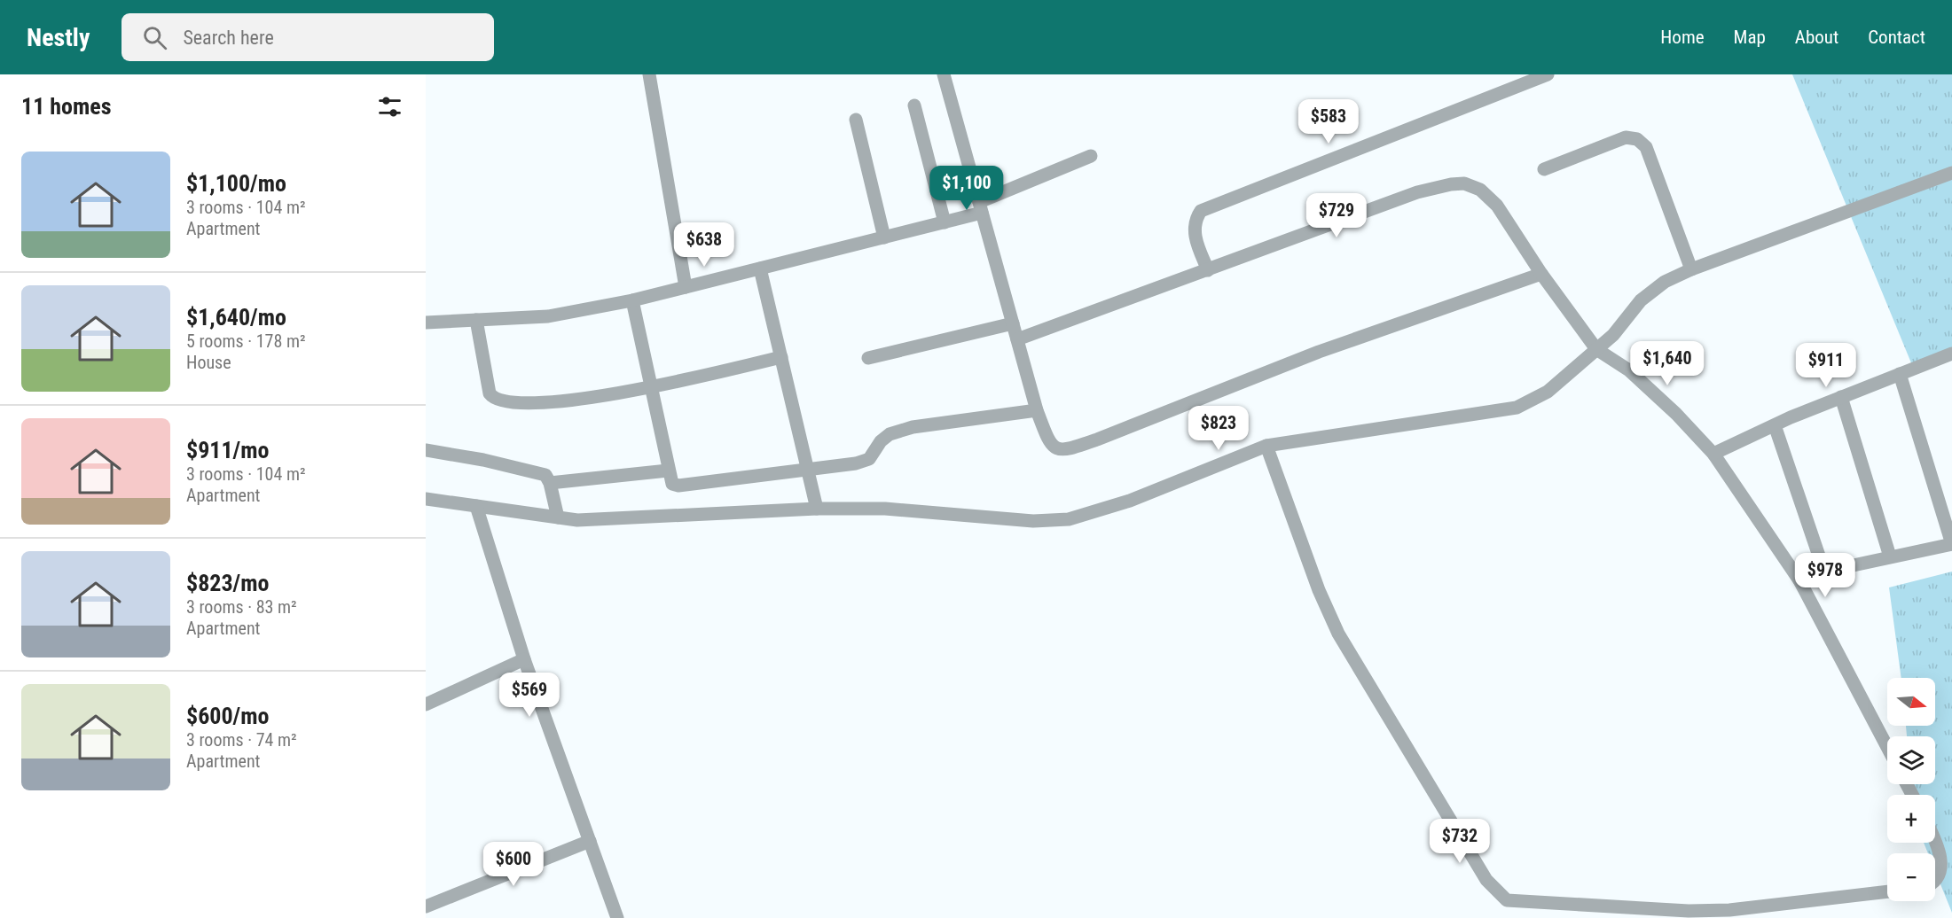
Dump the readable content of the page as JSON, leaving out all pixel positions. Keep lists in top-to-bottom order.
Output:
{
  "north": "right",
  "page": {
    "header": "Nestly",
    "search": "Search here",
    "nav": [
      "Home",
      "Map",
      "About",
      "Contact"
    ],
    "heading": "11 homes",
    "price": [
      "$583",
      "$1,100",
      "$729",
      "$638",
      "$1,640",
      "$911",
      "$823",
      "$978",
      "$569",
      "$732",
      "$600"
    ],
    "list": [
      {
        "name": "$1,100/mo",
        "note": "3 rooms · 104 m² · Apartment"
      },
      {
        "name": "$1,640/mo",
        "note": "5 rooms · 178 m² · House"
      },
      {
        "name": "$911/mo",
        "note": "3 rooms · 104 m² · Apartment"
      },
      {
        "name": "$823/mo",
        "note": "3 rooms · 83 m² · Apartment"
      },
      {
        "name": "$600/mo",
        "note": "3 rooms · 74 m² · Apartment"
      }
    ],
    "map_buttons": ["+", "−"]
  }
}
